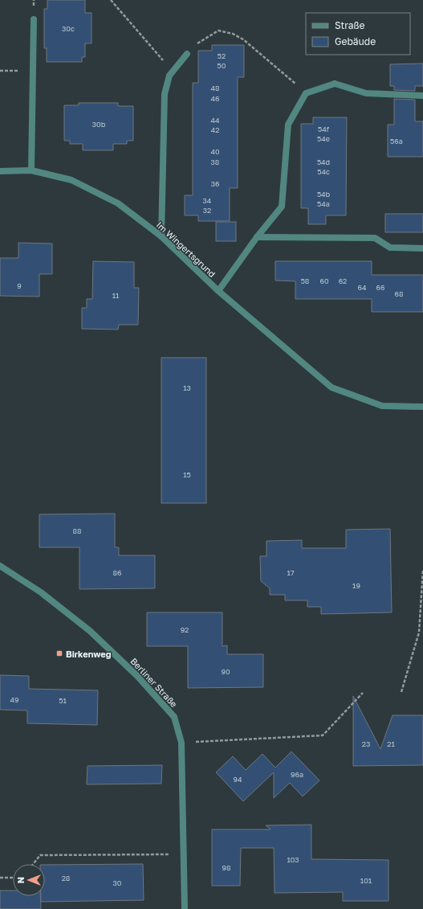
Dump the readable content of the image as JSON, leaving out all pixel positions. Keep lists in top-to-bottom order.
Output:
{
  "streets": {
    "street": ["Im Wingertsgrund", "Berliner Straße"]
  },
  "places": {
    "transit": ["Birkenweg"]
  },
  "house_numbers": [
    "30c",
    "52",
    "50",
    "48",
    "46",
    "44",
    "30b",
    "54f",
    "42",
    "54e",
    "56a",
    "40",
    "38",
    "54d",
    "54c",
    "36",
    "54b",
    "34",
    "54a",
    "32",
    "58",
    "60",
    "62",
    "9",
    "64",
    "66",
    "68",
    "11",
    "13",
    "15",
    "88",
    "86",
    "17",
    "19",
    "92",
    "90",
    "49",
    "51",
    "23",
    "21",
    "96a",
    "94",
    "103",
    "98",
    "28",
    "101",
    "30"
  ],
  "legend": ["Straße", "Gebäude"],
  "north": "left"
}
